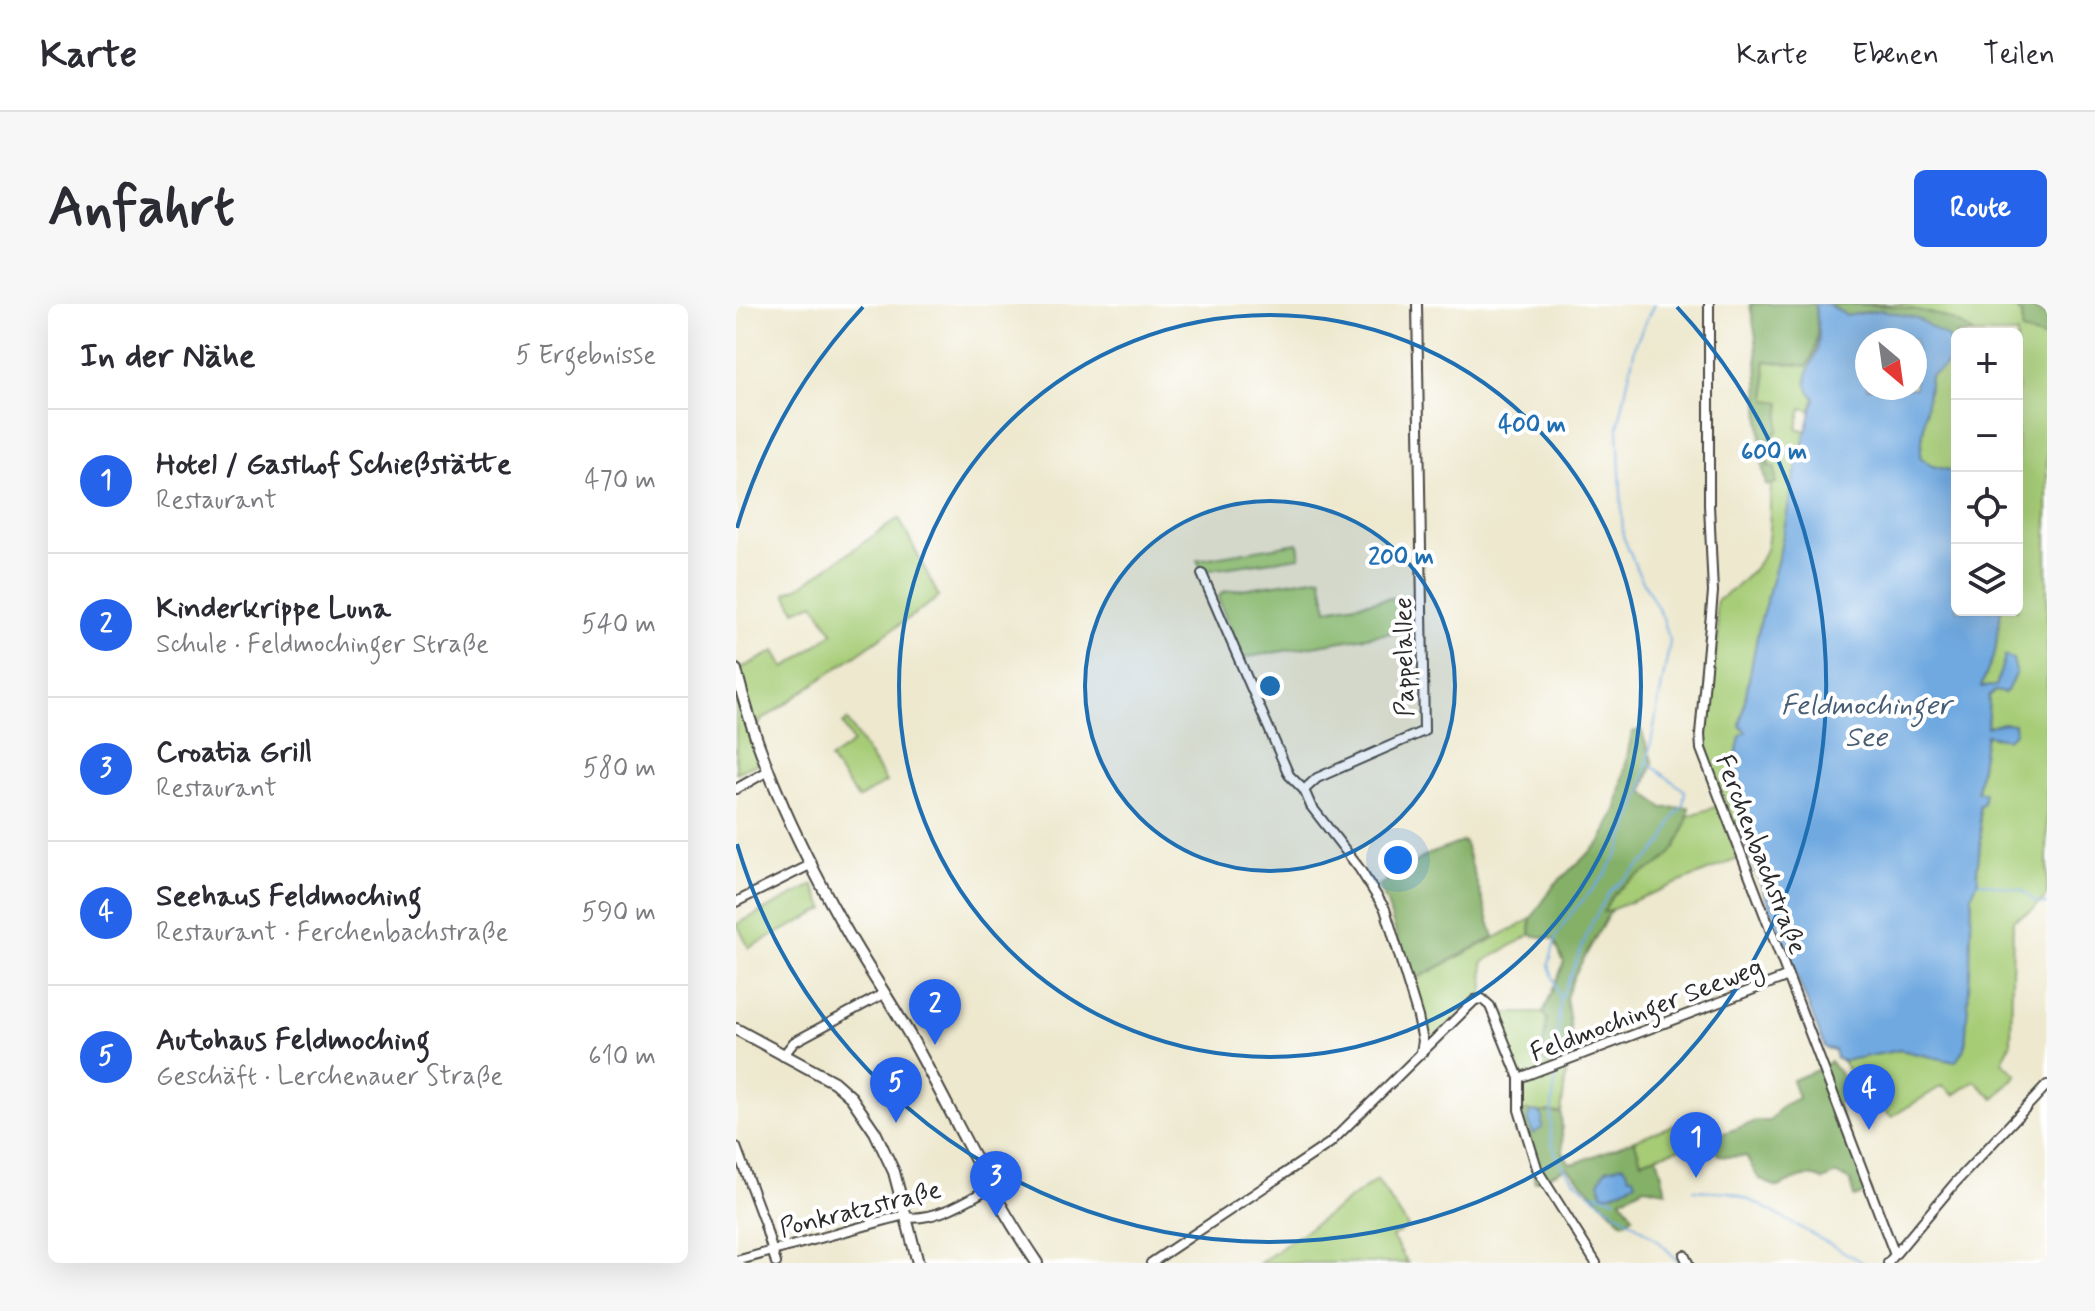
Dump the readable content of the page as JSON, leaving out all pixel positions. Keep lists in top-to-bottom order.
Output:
{
  "streets": {
    "street": [
      "Pappelallee",
      "Ferchenbachstraße",
      "Feldmochinger Seeweg",
      "Ponkratzstraße"
    ]
  },
  "crossings": [
    ["Ferchenbachstraße", "Feldmochinger Seeweg"]
  ],
  "water": ["Feldmochinger See"],
  "north": "bottom right",
  "page": {
    "header": "Karte",
    "nav": ["Karte", "Ebenen", "Teilen"],
    "buttons": "Route",
    "title": "Anfahrt",
    "heading": ["In der Nähe", "5 Ergebnisse"],
    "map_buttons": ["+", "−"],
    "list": [
      {
        "mark": "1",
        "name": "Hotel / Gasthof Schießstätte",
        "note": "Restaurant",
        "value": "470 m"
      },
      {
        "mark": "2",
        "name": "Kinderkrippe Luna",
        "note": "Schule · Feldmochinger Straße",
        "value": "540 m"
      },
      {
        "mark": "3",
        "name": "Croatia Grill",
        "note": "Restaurant",
        "value": "580 m"
      },
      {
        "mark": "4",
        "name": "Seehaus Feldmoching",
        "note": "Restaurant · Ferchenbachstraße",
        "value": "590 m"
      },
      {
        "mark": "5",
        "name": "Autohaus Feldmoching",
        "note": "Geschäft · Lerchenauer Straße",
        "value": "610 m"
      }
    ],
    "pins": [
      "2",
      "5",
      "4",
      "1",
      "3"
    ]
  },
  "rings": ["400 m", "600 m", "200 m"]
}
